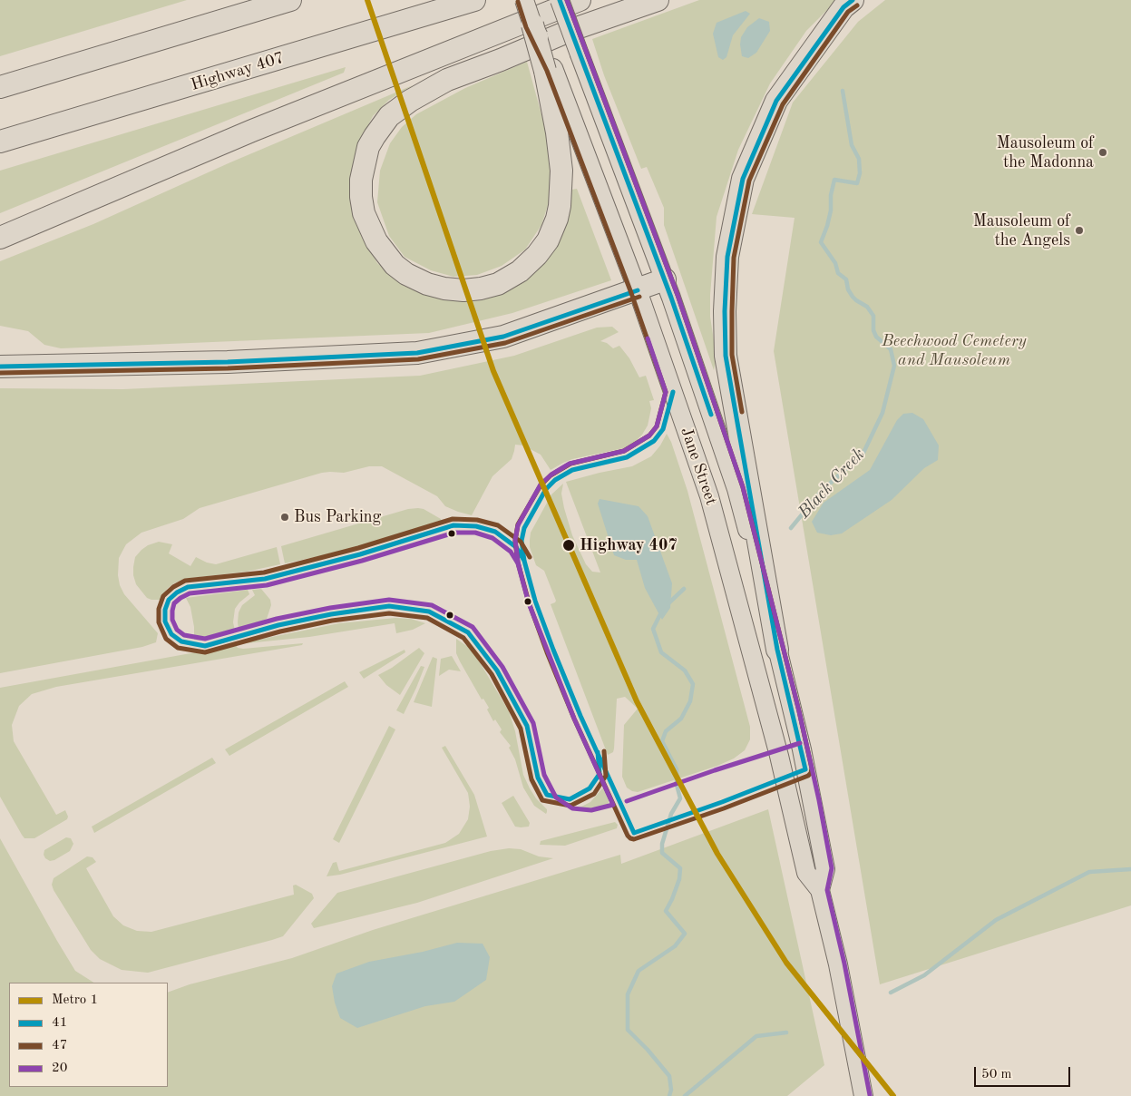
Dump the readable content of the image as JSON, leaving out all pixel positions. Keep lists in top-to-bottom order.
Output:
{
  "streets": {
    "highway": ["Highway 407"],
    "main road": ["Jane Street"]
  },
  "water": ["Black Creek"],
  "parks": ["Beechwood Cemetery and Mausoleum"],
  "places": [
    "Mausoleum of the Madonna",
    "Mausoleum of the Angels",
    "Bus Parking",
    "Highway 407"
  ],
  "lines": [
    "metro line 1",
    "transit line 41",
    "transit line 47",
    "transit line 20"
  ],
  "legend": [
    "Metro 1",
    "41",
    "47",
    "20"
  ],
  "scale_bar": "50 m"
}
